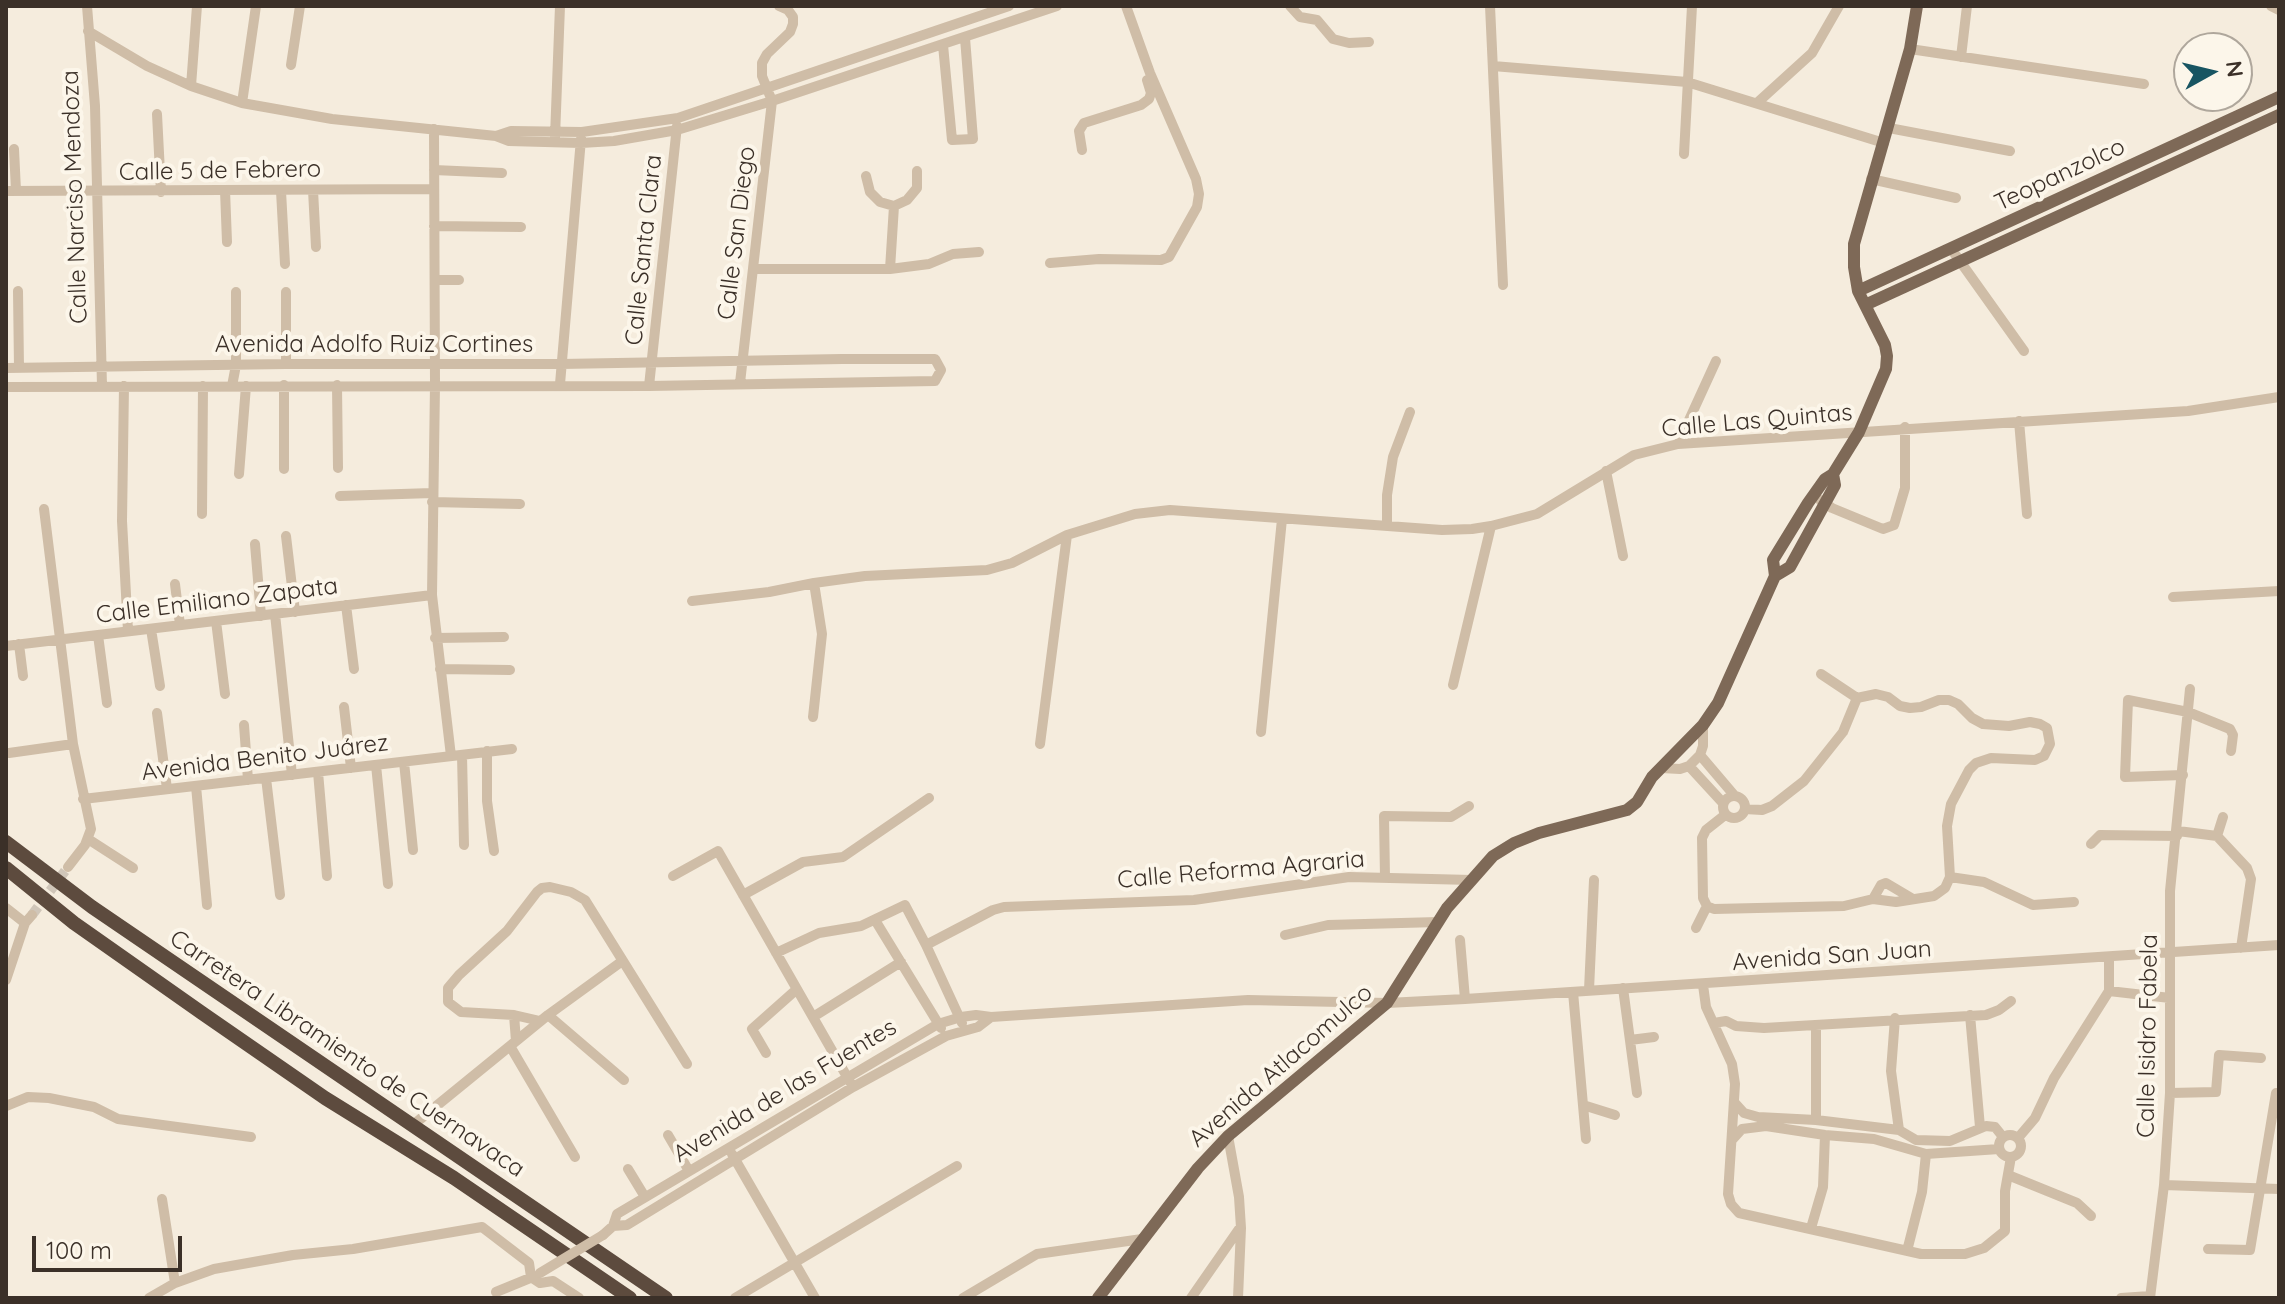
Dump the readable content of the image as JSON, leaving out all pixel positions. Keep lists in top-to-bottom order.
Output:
{
  "streets": {
    "highway": ["Carretera Libramiento de Cuernavaca"],
    "main road": ["Teopanzolco", "Avenida Atlacomulco"],
    "street": [
      "Calle 5 de Febrero",
      "Calle Narciso Mendoza",
      "Calle San Diego",
      "Calle Santa Clara",
      "Avenida Adolfo Ruiz Cortines",
      "Calle Las Quintas",
      "Calle Emiliano Zapata",
      "Avenida Benito Juárez",
      "Calle Reforma Agraria",
      "Avenida San Juan",
      "Calle Isidro Fabela",
      "Avenida de las Fuentes"
    ]
  },
  "crossings": [
    ["Calle 5 de Febrero", "Calle Narciso Mendoza"],
    ["Teopanzolco", "Avenida Atlacomulco"],
    ["Calle Narciso Mendoza", "Avenida Adolfo Ruiz Cortines"],
    ["Calle San Diego", "Avenida Adolfo Ruiz Cortines"],
    ["Calle Santa Clara", "Avenida Adolfo Ruiz Cortines"],
    ["Calle Las Quintas", "Avenida Atlacomulco"],
    ["Calle Reforma Agraria", "Avenida Atlacomulco"],
    ["Avenida San Juan", "Calle Isidro Fabela"],
    ["Avenida San Juan", "Avenida Atlacomulco"],
    ["Avenida San Juan", "Avenida de las Fuentes"],
    ["Avenida Atlacomulco", "Avenida de las Fuentes"]
  ],
  "scale_bar": "100 m",
  "north": "right"
}
